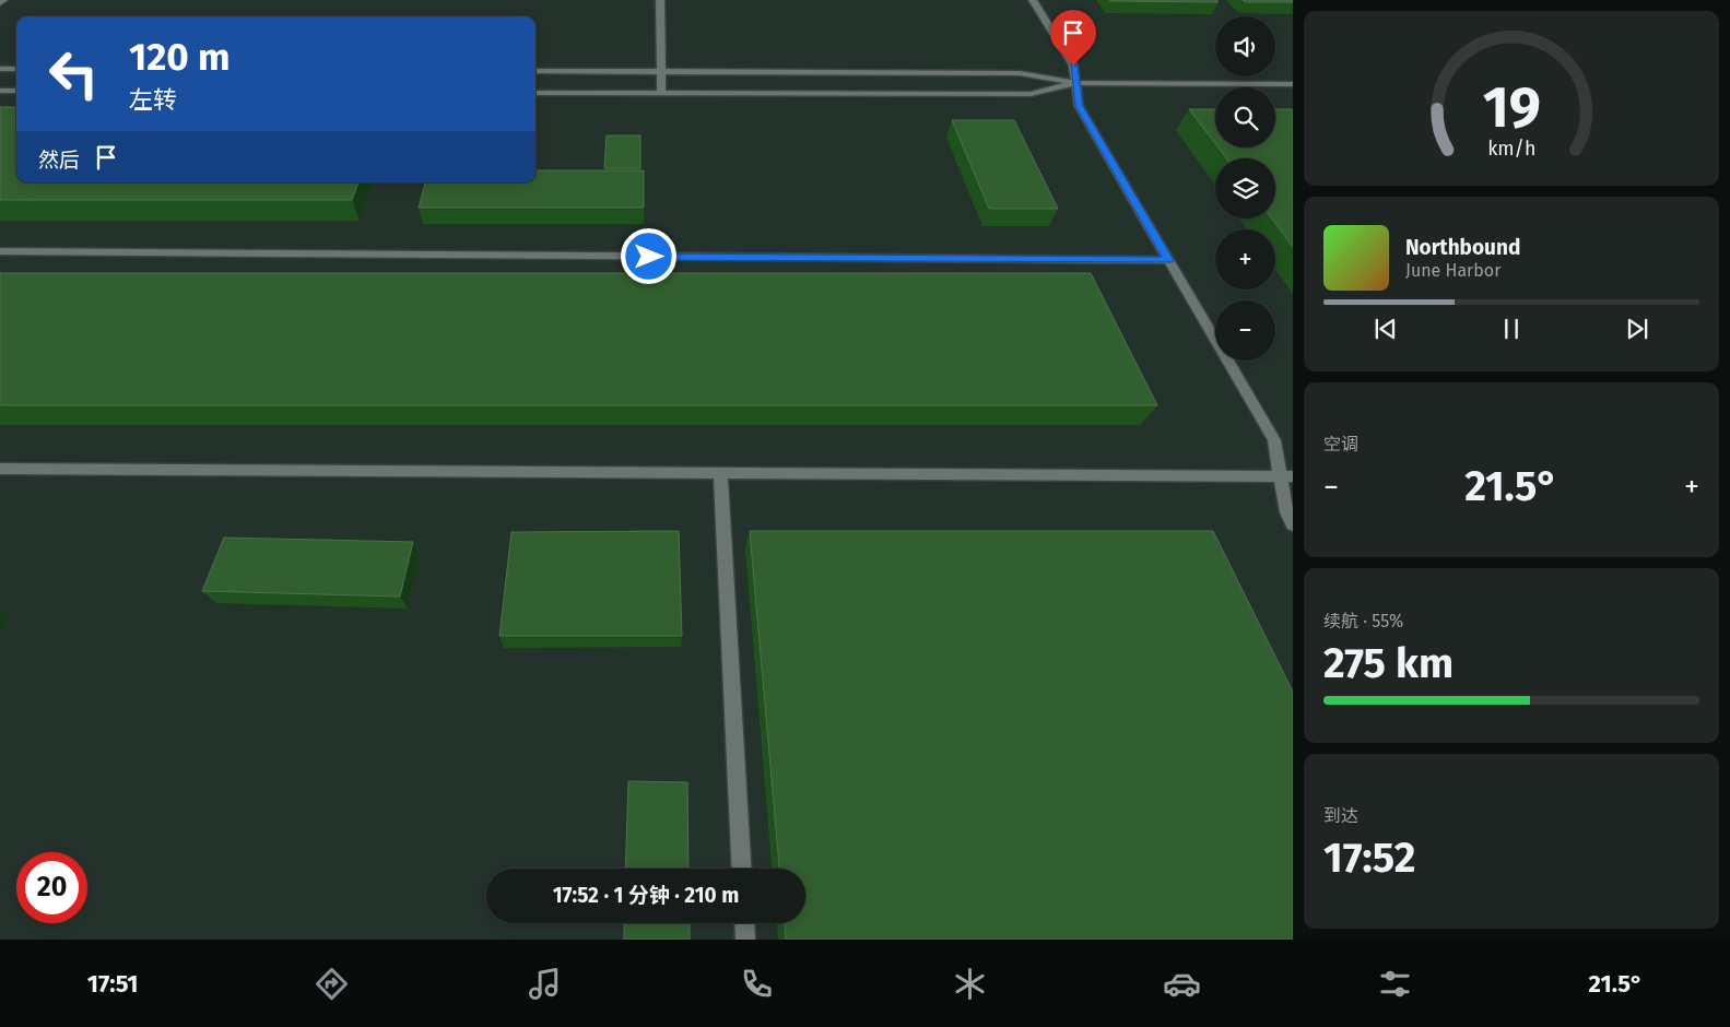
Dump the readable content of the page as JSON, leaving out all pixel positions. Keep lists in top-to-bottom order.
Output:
{
  "page": {
    "map_buttons": ["+", "−"],
    "turn": ["120 m", "左转"],
    "then": "然后",
    "song": ["Northbound", "June Harbor"],
    "tile": [
      "空调",
      ["续航 · 55%", "275 km"],
      ["到达", "17:52"]
    ],
    "heat": ["−", "21.5°", "+"],
    "limit": "20",
    "trip": "17:52 · 1 分钟 · 210 m",
    "tabs": ["17:51", "21.5°"],
    "gauge": ["19", "km/h"]
  }
}
